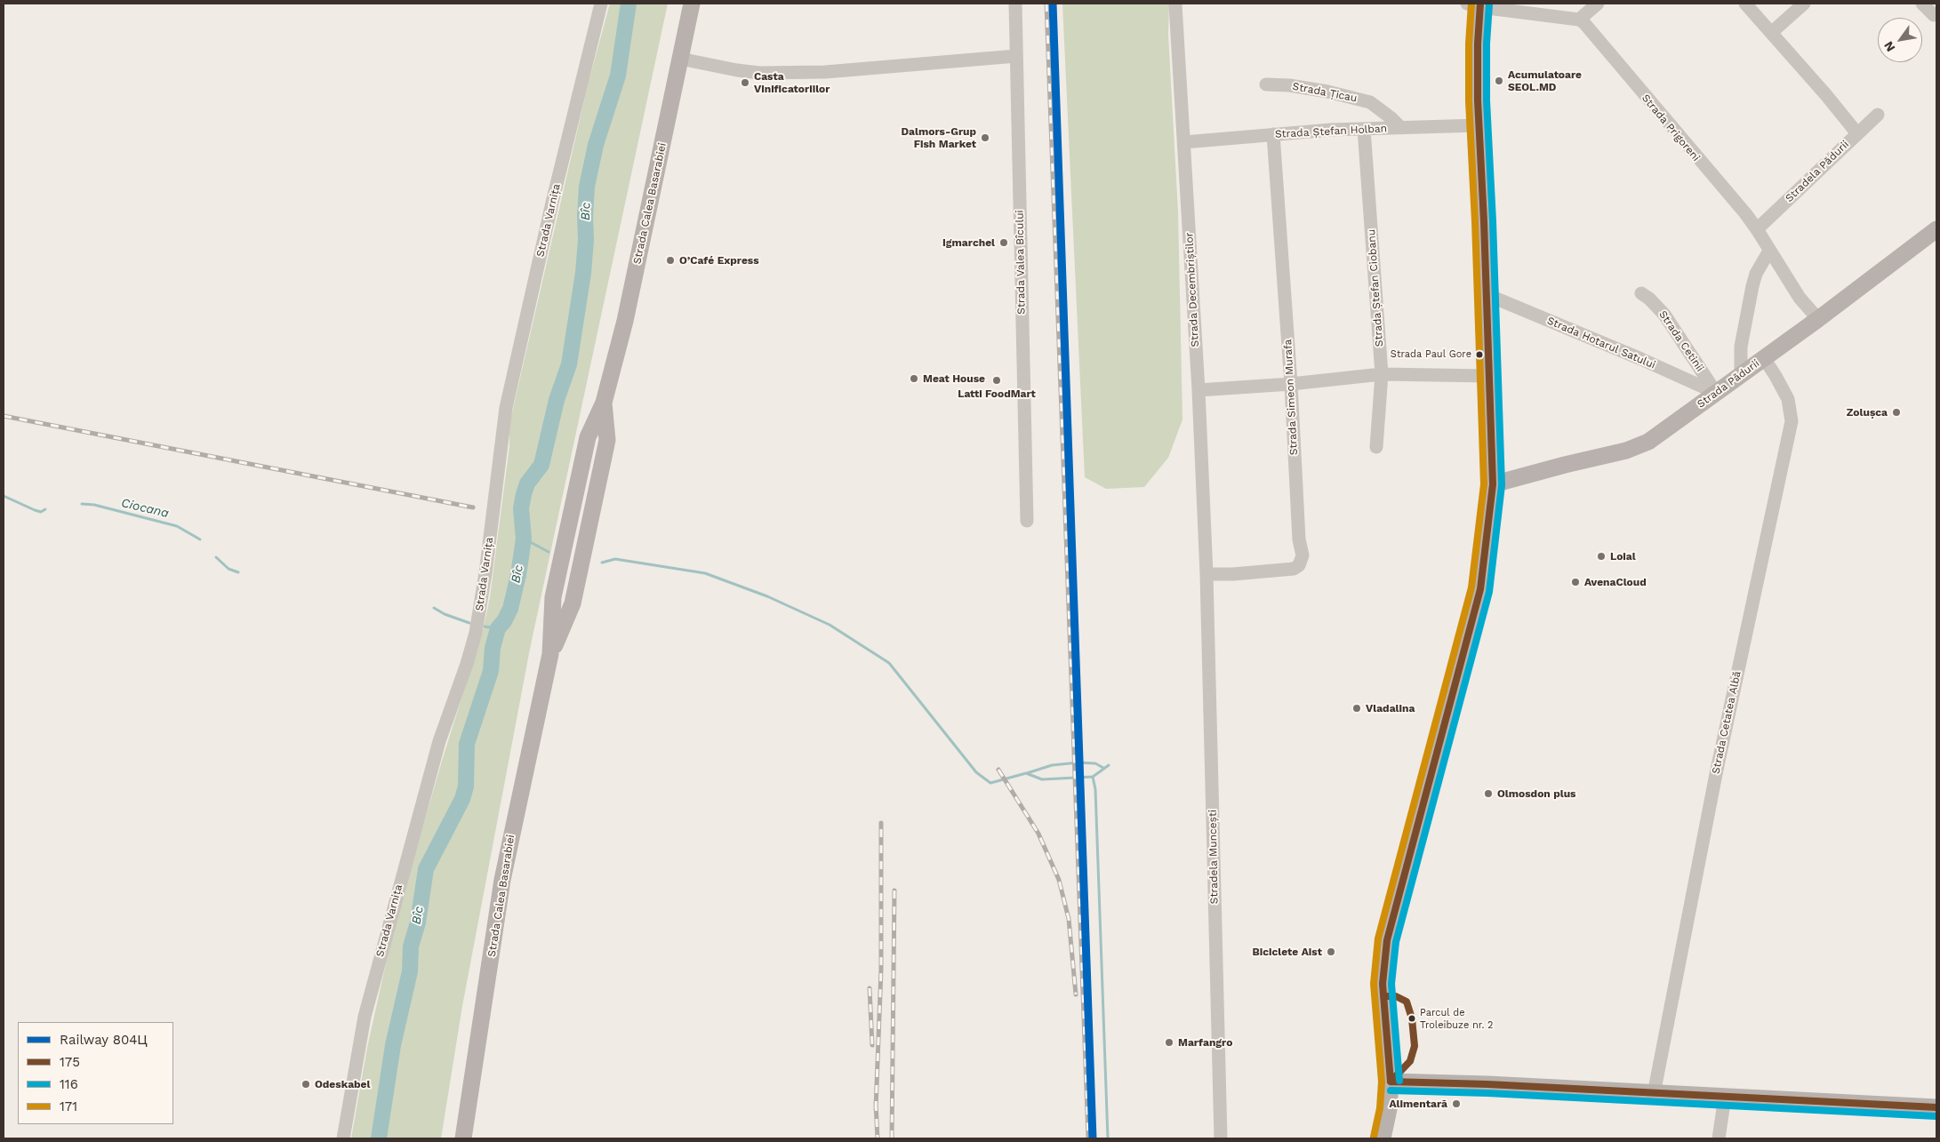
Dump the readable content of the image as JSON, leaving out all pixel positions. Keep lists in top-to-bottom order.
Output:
{
  "streets": {
    "main road": ["Strada Calea Basarabiei", "Strada Pădurii"],
    "street": [
      "Strada Țicau",
      "Strada Prigoreni",
      "Strada Ștefan Holban",
      "Stradela Pădurii",
      "Strada Varnița",
      "Strada Valea Bîcului",
      "Strada Ștefan Ciobanu",
      "Strada Decembriștilor",
      "Strada Cetinii",
      "Strada Hotarul Satului",
      "Strada Simeon Murafa",
      "Strada Cetatea Albă",
      "Stradela Muncești"
    ]
  },
  "crossings": [
    ["Strada Țicau", "Strada Ștefan Holban"],
    ["Strada Prigoreni", "Stradela Pădurii"],
    ["Strada Prigoreni", "Strada Pădurii"],
    ["Strada Ștefan Holban", "Strada Ștefan Ciobanu"],
    ["Strada Ștefan Holban", "Strada Decembriștilor"],
    ["Strada Ștefan Holban", "Strada Simeon Murafa"],
    ["Strada Decembriștilor", "Strada Simeon Murafa"],
    ["Strada Decembriștilor", "Stradela Muncești"],
    ["Strada Cetinii", "Strada Hotarul Satului"],
    ["Strada Cetinii", "Strada Pădurii"],
    ["Strada Hotarul Satului", "Strada Pădurii"],
    ["Strada Pădurii", "Strada Cetatea Albă"],
    ["Strada Simeon Murafa", "Stradela Muncești"]
  ],
  "water": ["Bîc", "Ciocana"],
  "places": [
    "Acumulatoare SEOL.MD",
    "Casta Vinificatoriilor",
    "Dalmors-Grup Fish Market",
    "Igmarchel",
    "O’Café Express",
    "Strada Paul Gore",
    "Meat House",
    "Latti FoodMart",
    "Zolușca",
    "Loial",
    "AvenaCloud",
    "Vladalina",
    "Olmosdon plus",
    "Biciclete Aist",
    "Parcul de Troleibuze nr. 2",
    "Marfangro",
    "Odeskabel",
    "Alimentară"
  ],
  "lines": [
    "rail line 804Ц",
    "transit line 175",
    "transit line 171",
    "transit line 116"
  ],
  "legend": [
    "Railway 804Ц",
    "175",
    "116",
    "171"
  ],
  "north": "bottom left"
}
